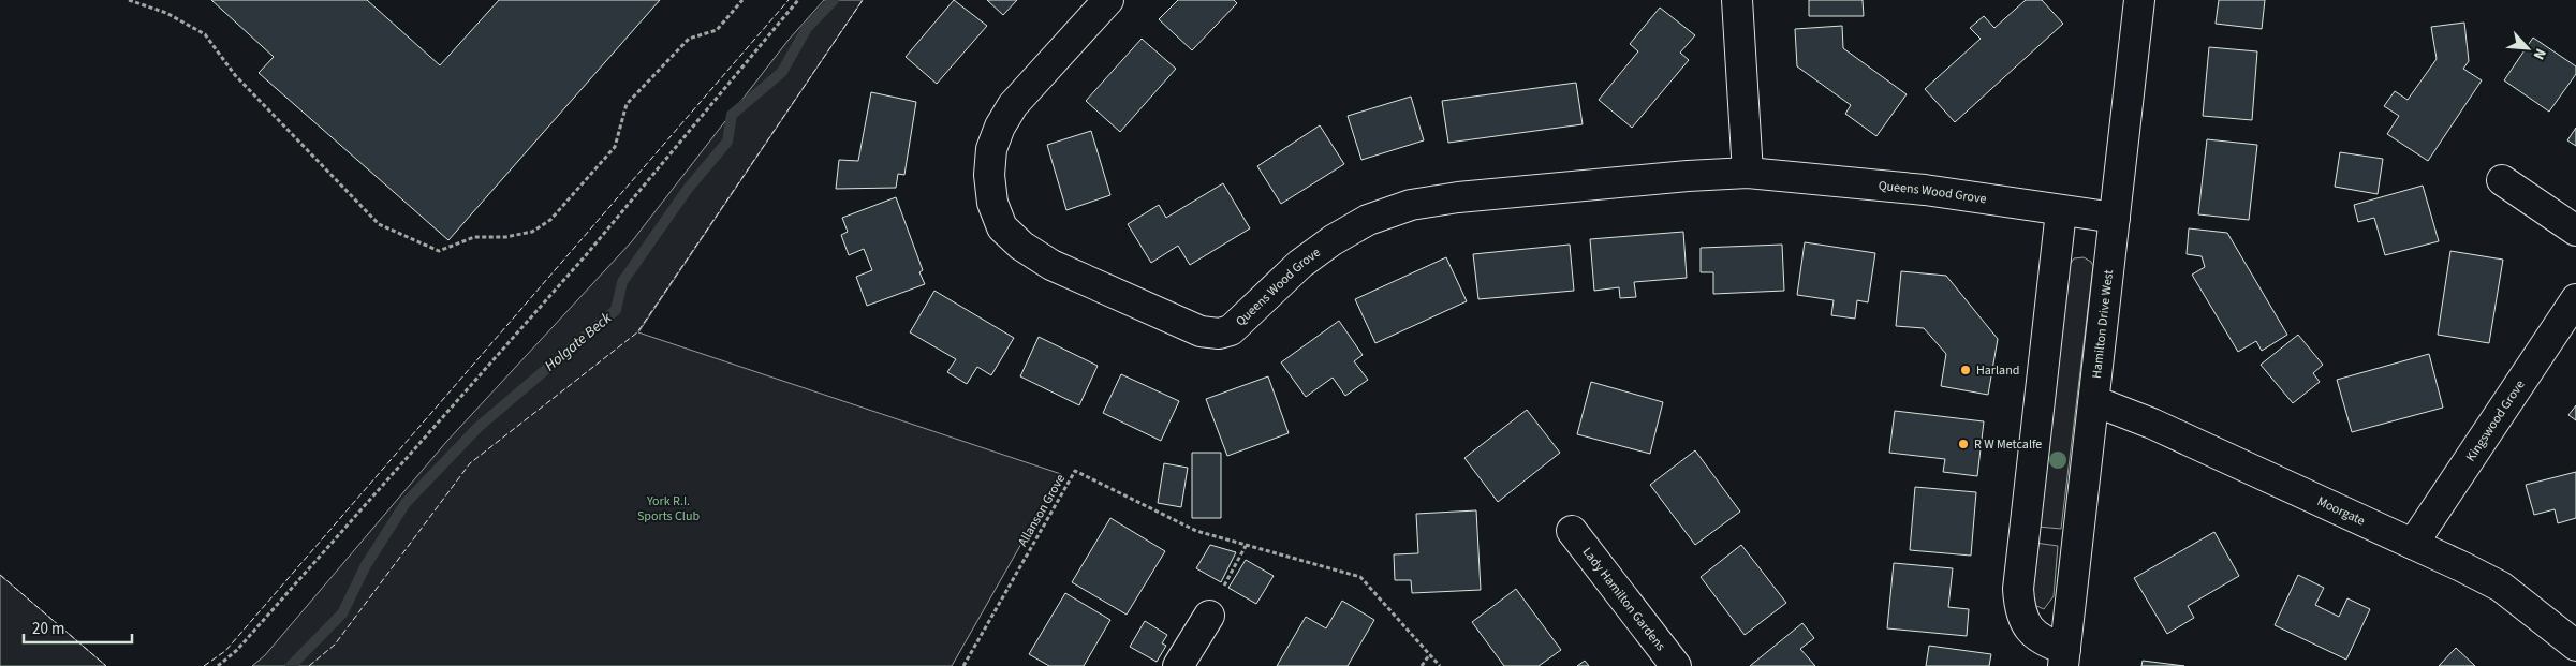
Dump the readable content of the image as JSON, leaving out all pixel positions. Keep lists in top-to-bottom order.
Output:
{
  "streets": {
    "street": [
      "Queens Wood Grove",
      "Hamilton Drive West",
      "Kingswood Grove",
      "Moorgate",
      "Lady Hamilton Gardens"
    ],
    "path": ["Allanson Grove"]
  },
  "crossings": [
    ["Queens Wood Grove", "Hamilton Drive West"],
    ["Hamilton Drive West", "Moorgate"],
    ["Kingswood Grove", "Moorgate"]
  ],
  "water": ["Holgate Beck"],
  "parks": ["York R.I. Sports Club"],
  "places": ["Harland", "R W Metcalfe"],
  "scale_bar": "20 m",
  "north": "bottom right"
}
